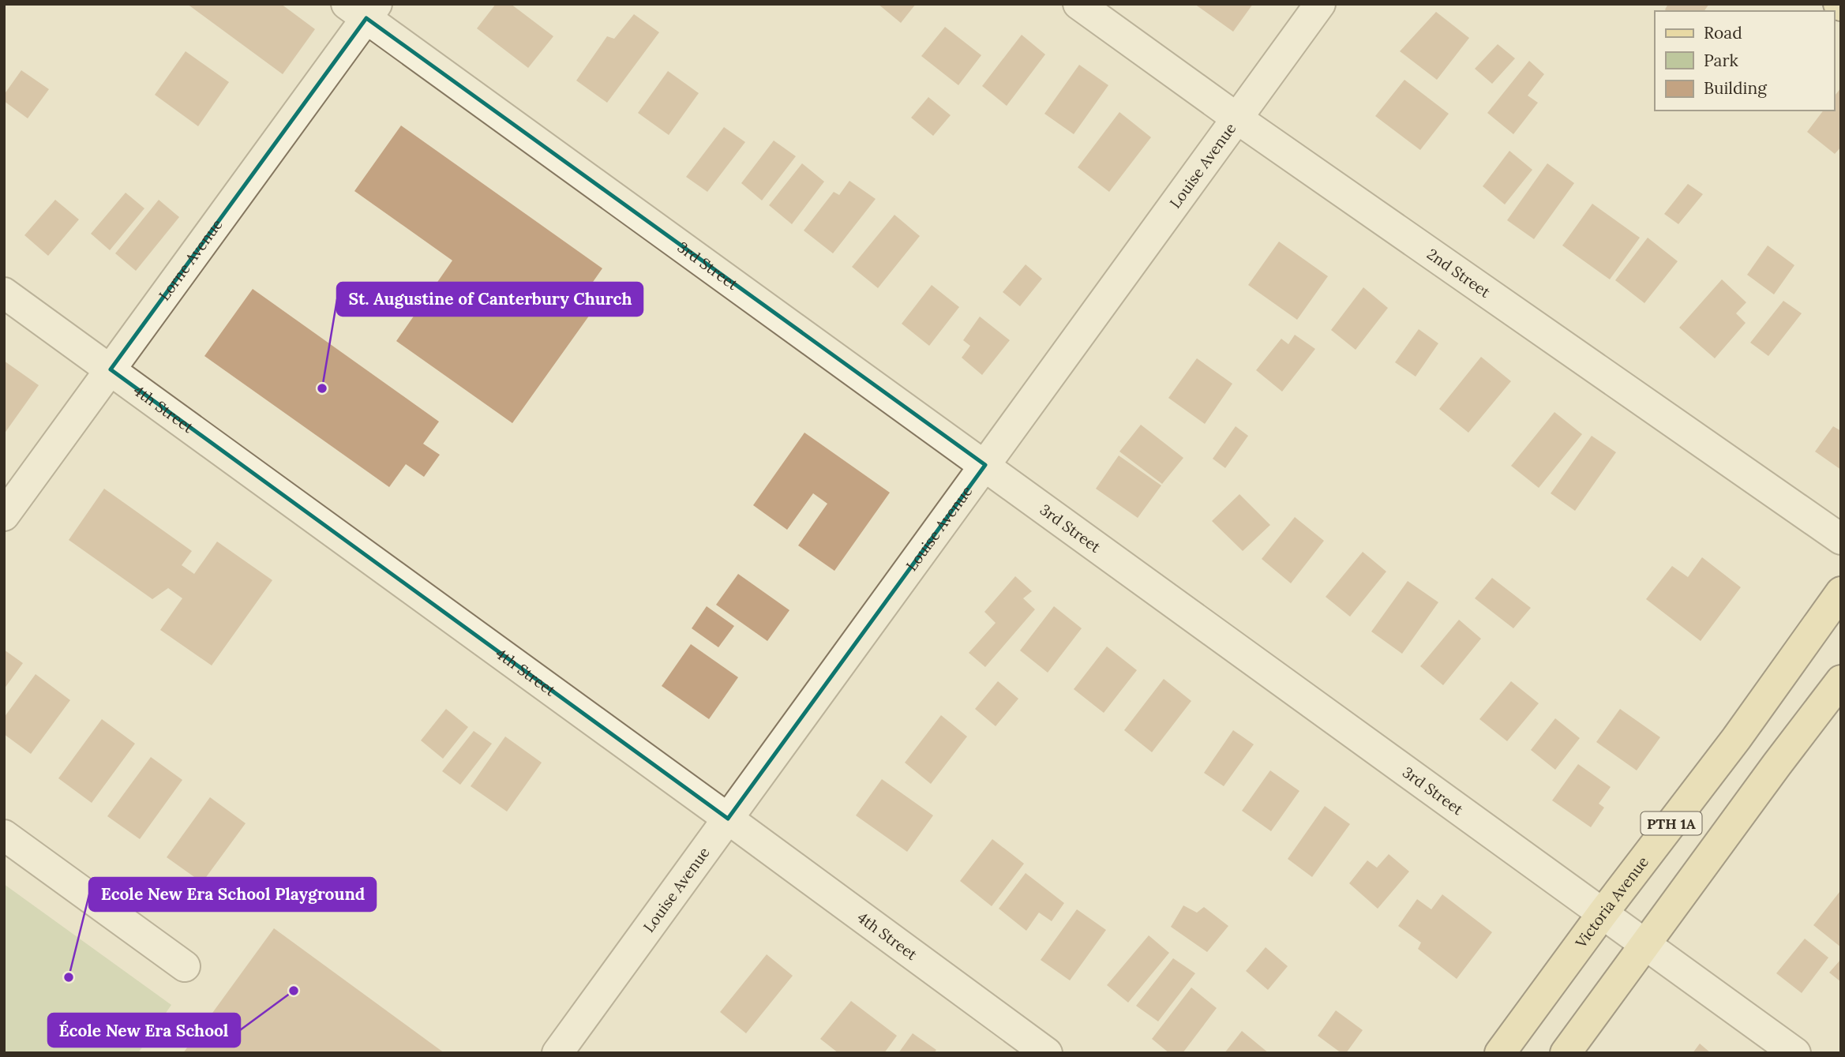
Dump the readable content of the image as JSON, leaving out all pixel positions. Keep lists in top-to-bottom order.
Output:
{
  "streets": {
    "main road": ["PTH 1A", "Victoria Avenue"],
    "street": [
      "Louise Avenue",
      "Lorne Avenue",
      "3rd Street",
      "2nd Street",
      "4th Street"
    ]
  },
  "crossings": [
    ["Louise Avenue", "3rd Street"],
    ["Louise Avenue", "2nd Street"],
    ["Louise Avenue", "4th Street"],
    ["Lorne Avenue", "3rd Street"],
    ["Lorne Avenue", "4th Street"],
    ["3rd Street", "PTH 1A"],
    ["3rd Street", "Victoria Avenue"]
  ],
  "places": ["St. Augustine of Canterbury Church", "Ecole New Era School Playground", "École New Era School"],
  "legend": ["Road", "Park", "Building"]
}
